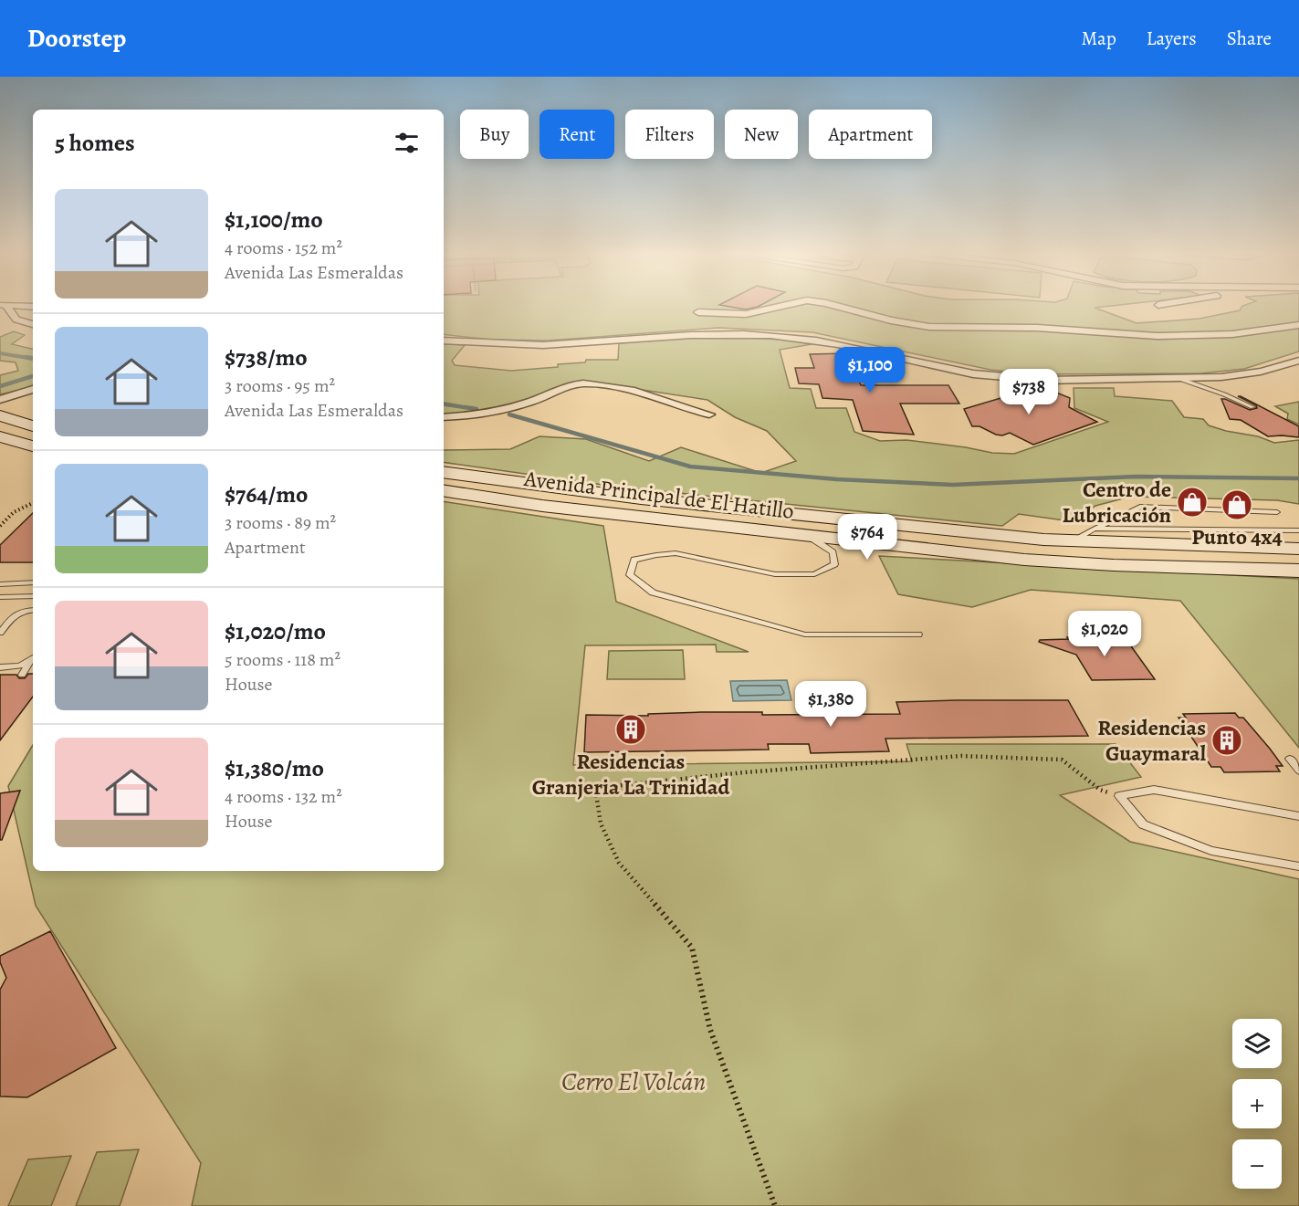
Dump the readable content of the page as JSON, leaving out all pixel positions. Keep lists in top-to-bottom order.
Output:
{
  "streets": {
    "main road": ["Avenida Principal de El Hatillo"]
  },
  "parks": ["Cerro El Volcán"],
  "places": {
    "shop": ["Centro de Lubricación", "Punto 4x4"],
    "building": ["Residencias Granjeria La Trinidad", "Residencias Guaymaral"]
  },
  "page": {
    "header": "Doorstep",
    "nav": ["Map", "Layers", "Share"],
    "chip": [
      "Buy",
      "Rent",
      "Filters",
      "New",
      "Apartment"
    ],
    "heading": "5 homes",
    "list": [
      {
        "name": "$1,100/mo",
        "note": "4 rooms · 152 m² · Avenida Las Esmeraldas"
      },
      {
        "name": "$738/mo",
        "note": "3 rooms · 95 m² · Avenida Las Esmeraldas"
      },
      {
        "name": "$764/mo",
        "note": "3 rooms · 89 m² · Apartment"
      },
      {
        "name": "$1,020/mo",
        "note": "5 rooms · 118 m² · House"
      },
      {
        "name": "$1,380/mo",
        "note": "4 rooms · 132 m² · House"
      }
    ],
    "price": [
      "$1,100",
      "$738",
      "$764",
      "$1,020",
      "$1,380"
    ],
    "map_buttons": ["+", "−"]
  }
}
